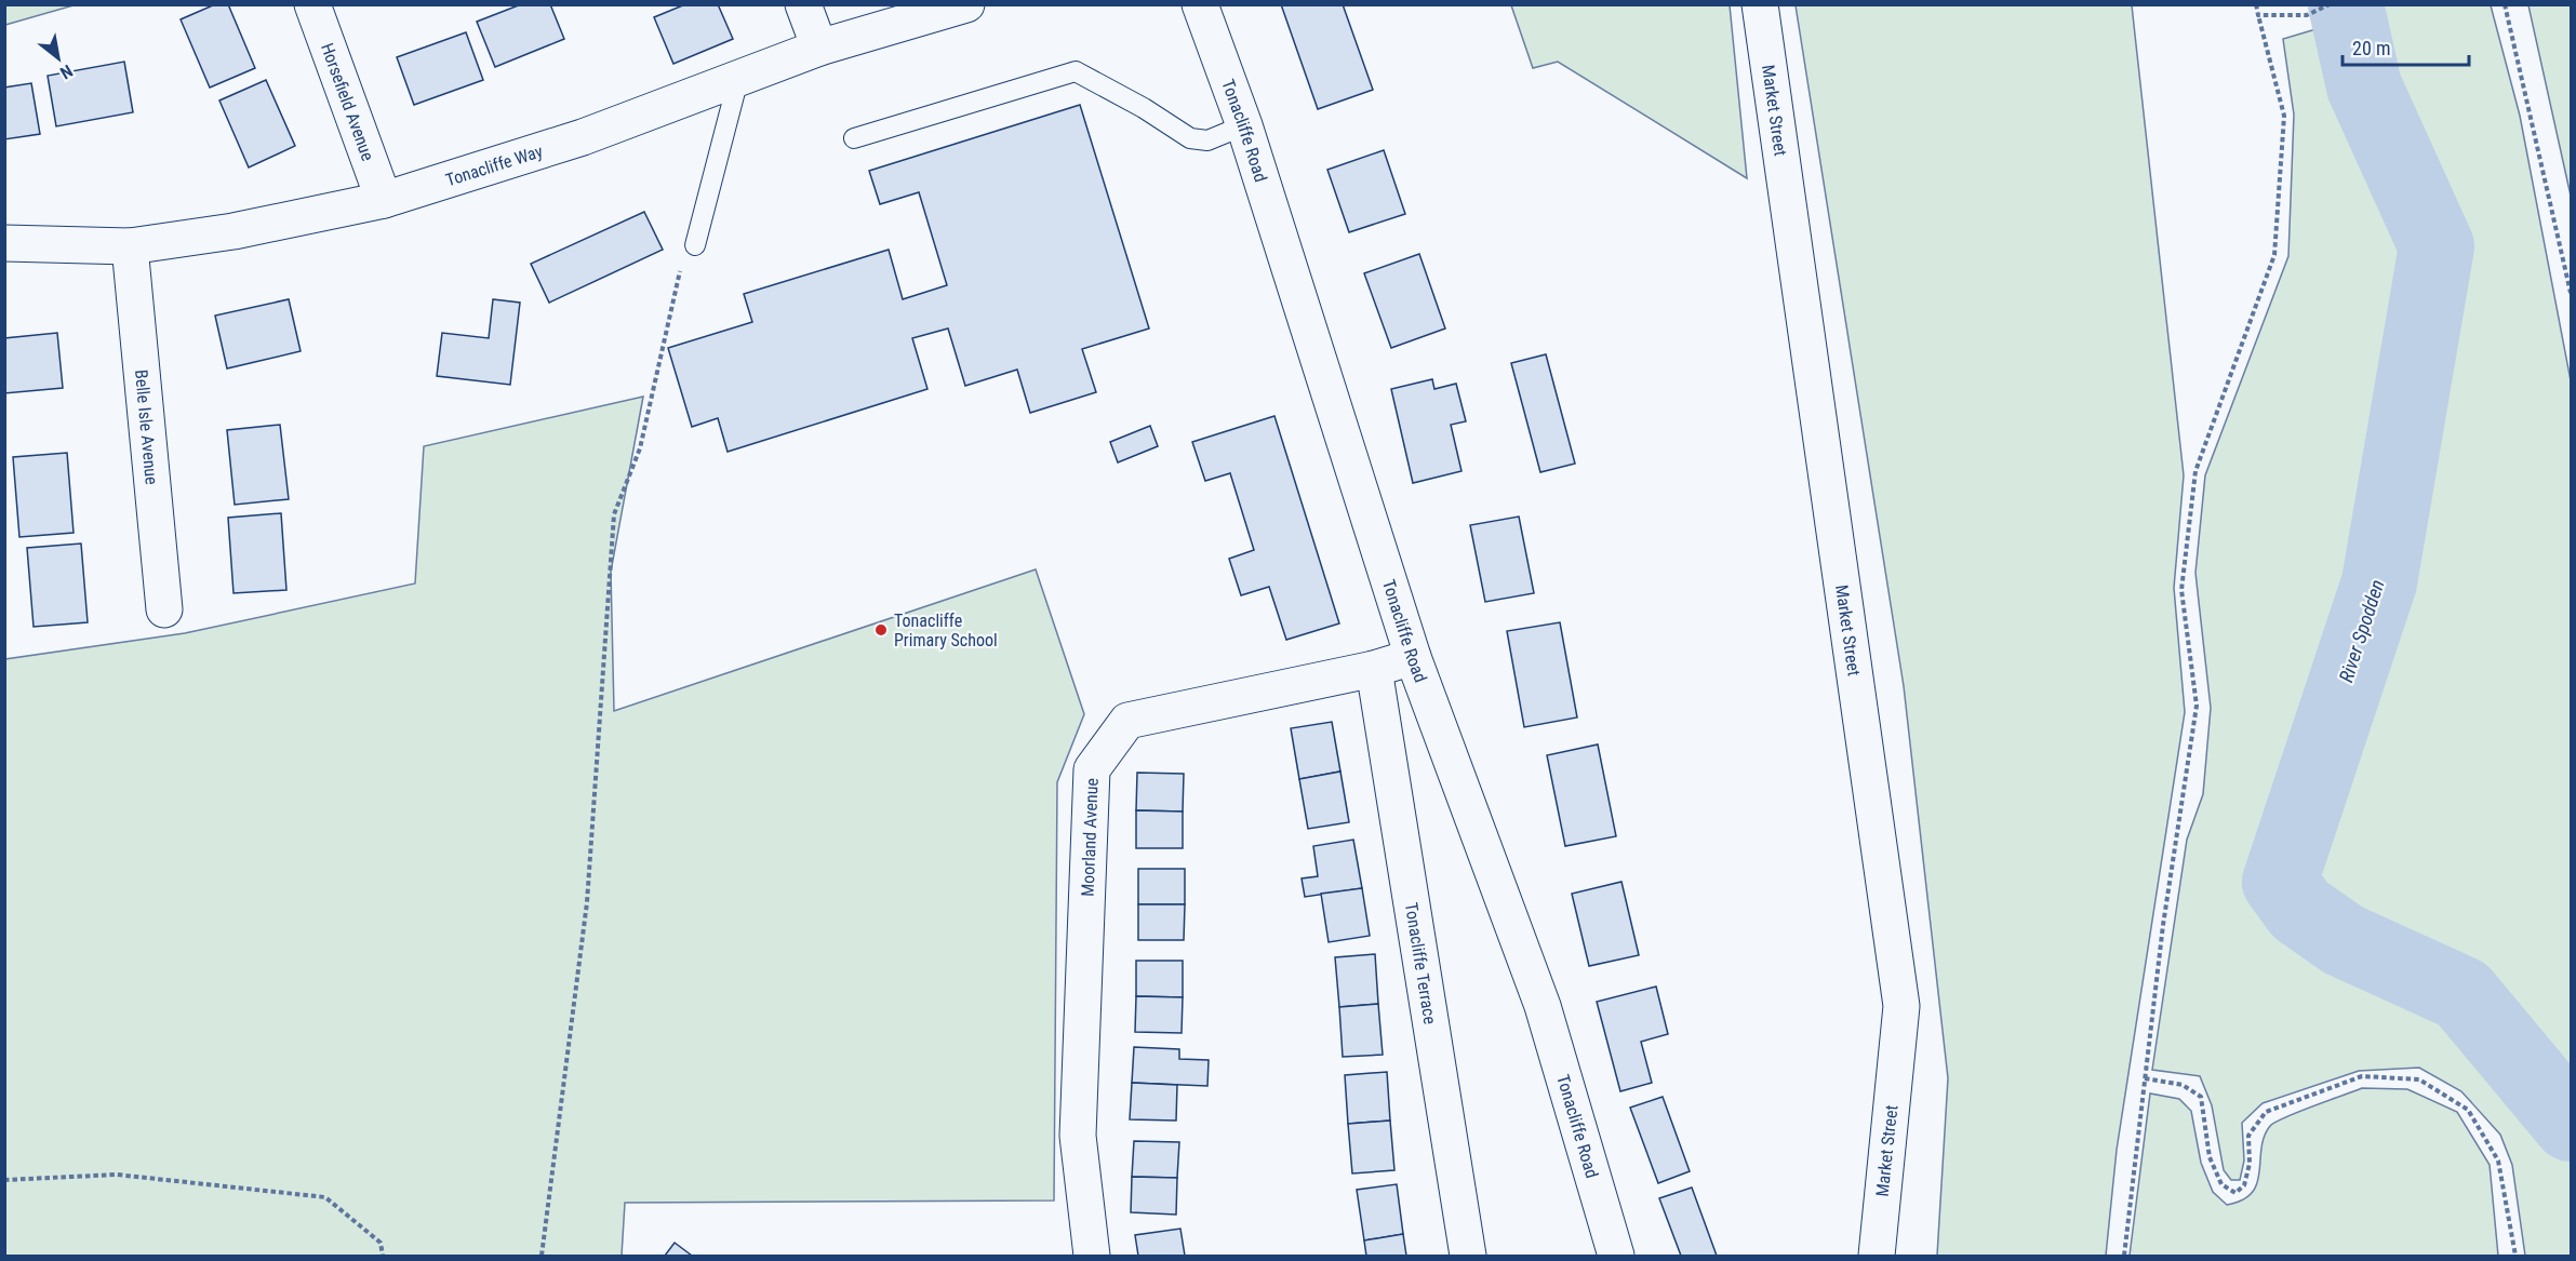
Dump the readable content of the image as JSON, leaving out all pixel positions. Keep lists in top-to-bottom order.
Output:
{
  "streets": {
    "street": [
      "Horsefield Avenue",
      "Market Street",
      "Tonacliffe Road",
      "Tonacliffe Way",
      "Belle Isle Avenue",
      "Moorland Avenue",
      "Tonacliffe Terrace"
    ]
  },
  "crossings": [
    ["Horsefield Avenue", "Tonacliffe Way"],
    ["Tonacliffe Road", "Moorland Avenue"],
    ["Tonacliffe Way", "Belle Isle Avenue"],
    ["Moorland Avenue", "Tonacliffe Terrace"]
  ],
  "water": ["River Spodden"],
  "places": ["Tonacliffe Primary School"],
  "scale_bar": "20 m",
  "north": "bottom right"
}
